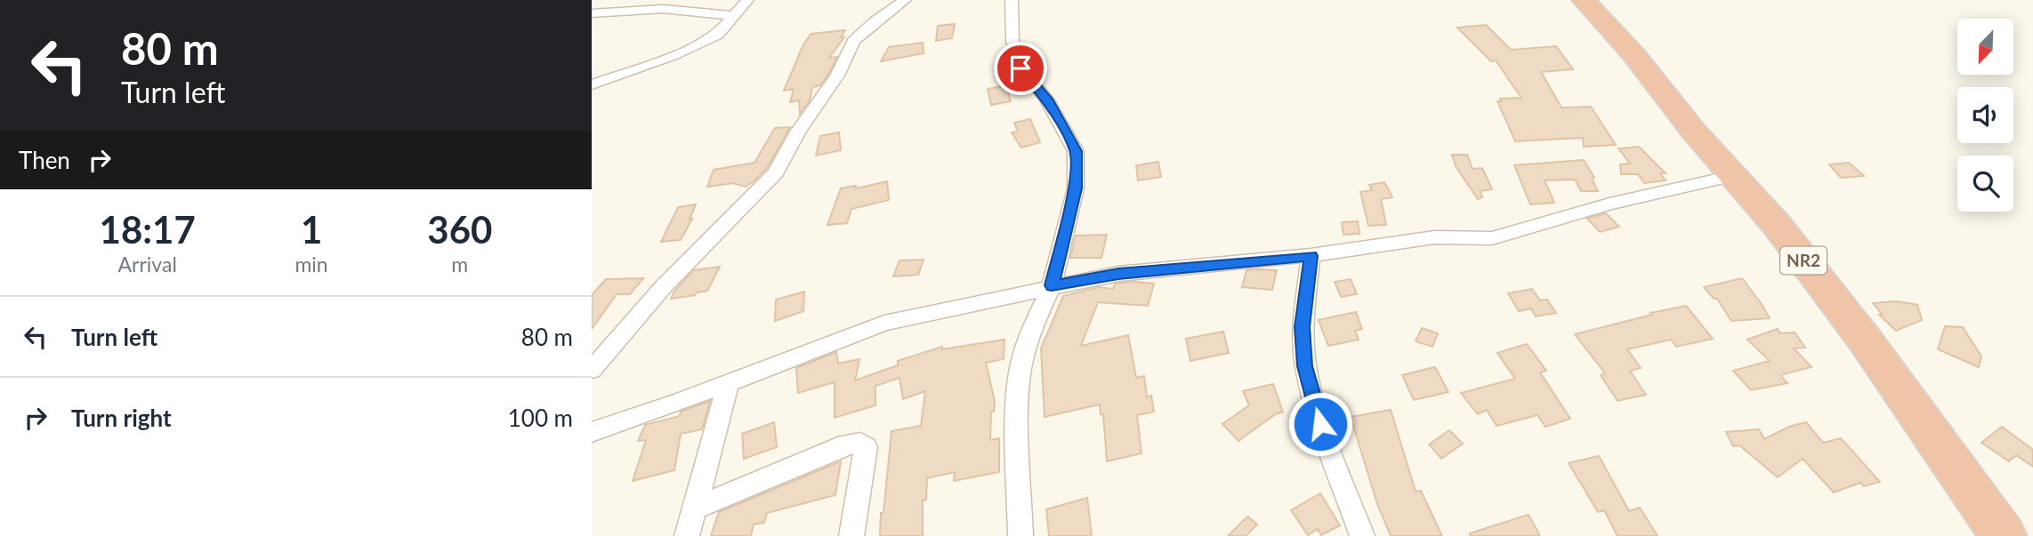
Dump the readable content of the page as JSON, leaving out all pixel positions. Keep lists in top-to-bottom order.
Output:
{
  "streets": {
    "highway": ["NR2"]
  },
  "north": "bottom left",
  "page": {
    "turn": ["80 m", "Turn left"],
    "then": "Then",
    "eta": [
      "18:17",
      "Arrival",
      "1",
      "min",
      "360",
      "m"
    ],
    "list": [
      {
        "name": "Turn left",
        "value": "80 m"
      },
      {
        "name": "Turn right",
        "value": "100 m"
      }
    ]
  }
}
